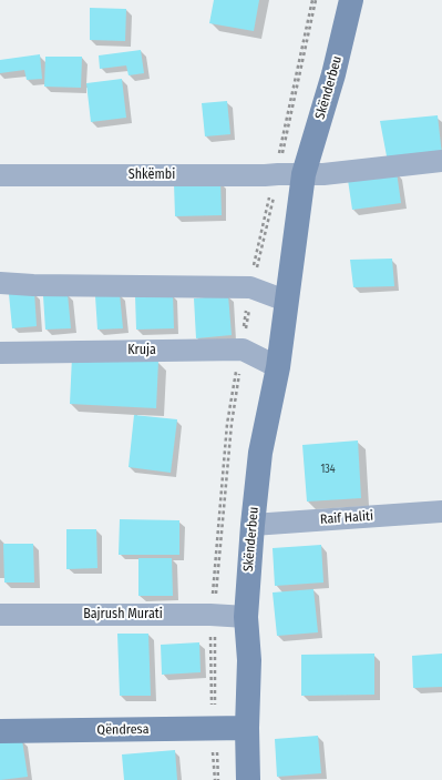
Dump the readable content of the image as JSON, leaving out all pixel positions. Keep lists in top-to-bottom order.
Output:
{
  "streets": {
    "main road": ["Skënderbeu", "Qëndresa"],
    "street": [
      "Shkëmbi",
      "Kruja",
      "Raif Haliti",
      "Bajrush Murati"
    ]
  },
  "crossings": [
    ["Skënderbeu", "Shkëmbi"],
    ["Skënderbeu", "Kruja"],
    ["Skënderbeu", "Raif Haliti"],
    ["Skënderbeu", "Bajrush Murati"],
    ["Skënderbeu", "Qëndresa"]
  ],
  "house_numbers": ["134"]
}
